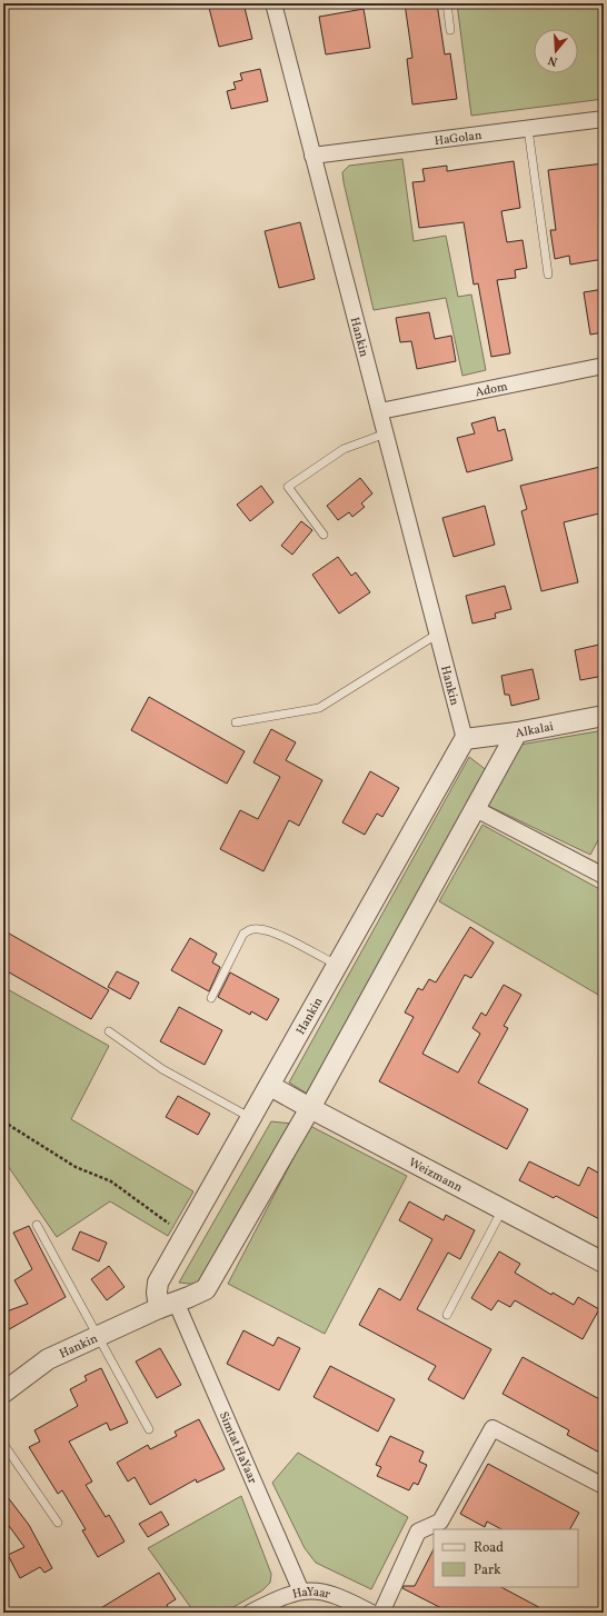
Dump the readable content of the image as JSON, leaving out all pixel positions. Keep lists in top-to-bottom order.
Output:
{
  "streets": {
    "street": [
      "HaGolan",
      "Hankin",
      "Adom",
      "Alkalai",
      "Weizmann",
      "Simtat HaYaar",
      "HaYaar"
    ]
  },
  "crossings": [
    ["HaGolan", "Hankin"],
    ["Hankin", "Adom"],
    ["Hankin", "Alkalai"],
    ["Hankin", "Weizmann"],
    ["Hankin", "Simtat HaYaar"],
    ["Simtat HaYaar", "HaYaar"]
  ],
  "legend": ["Road", "Park"],
  "north": "bottom"
}
